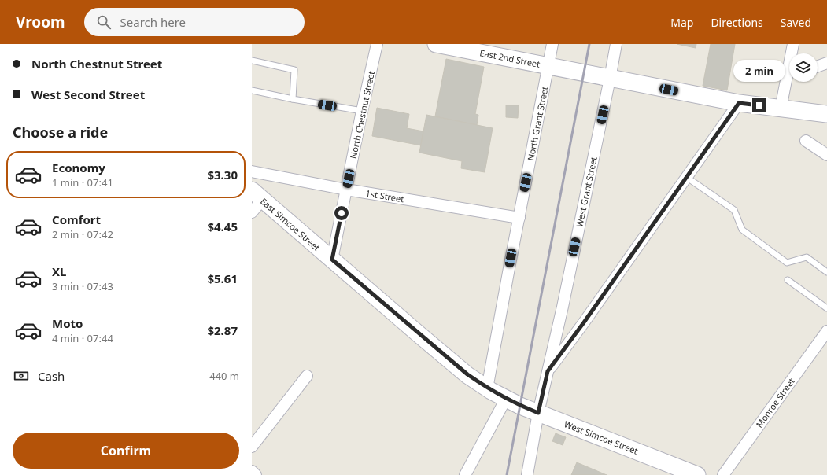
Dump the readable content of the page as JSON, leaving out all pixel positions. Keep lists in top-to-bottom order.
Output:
{
  "streets": {
    "street": [
      "East 2nd Street",
      "North Chestnut Street",
      "North Grant Street",
      "West Grant Street",
      "1st Street",
      "East Simcoe Street",
      "Monroe Street",
      "West Simcoe Street"
    ]
  },
  "crossings": [
    ["East 2nd Street", "North Grant Street"],
    ["East 2nd Street", "West Grant Street"],
    ["North Chestnut Street", "1st Street"],
    ["North Chestnut Street", "East Simcoe Street"],
    ["North Grant Street", "1st Street"],
    ["North Grant Street", "East Simcoe Street"],
    ["West Grant Street", "West Simcoe Street"],
    ["East Simcoe Street", "West Simcoe Street"]
  ],
  "page": {
    "header": "Vroom",
    "search": "Search here",
    "nav": ["Map", "Directions", "Saved"],
    "banner": ["North Chestnut Street", "West Second Street"],
    "bubble": "2 min",
    "heading": "Choose a ride",
    "list": [
      {
        "name": "Economy",
        "note": "1 min · 07:41",
        "value": "$3.30"
      },
      {
        "name": "Comfort",
        "note": "2 min · 07:42",
        "value": "$4.45"
      },
      {
        "name": "XL",
        "note": "3 min · 07:43",
        "value": "$5.61"
      },
      {
        "name": "Moto",
        "note": "4 min · 07:44",
        "value": "$2.87"
      }
    ],
    "pay": ["Cash", "440 m"],
    "buttons": "Confirm"
  }
}
